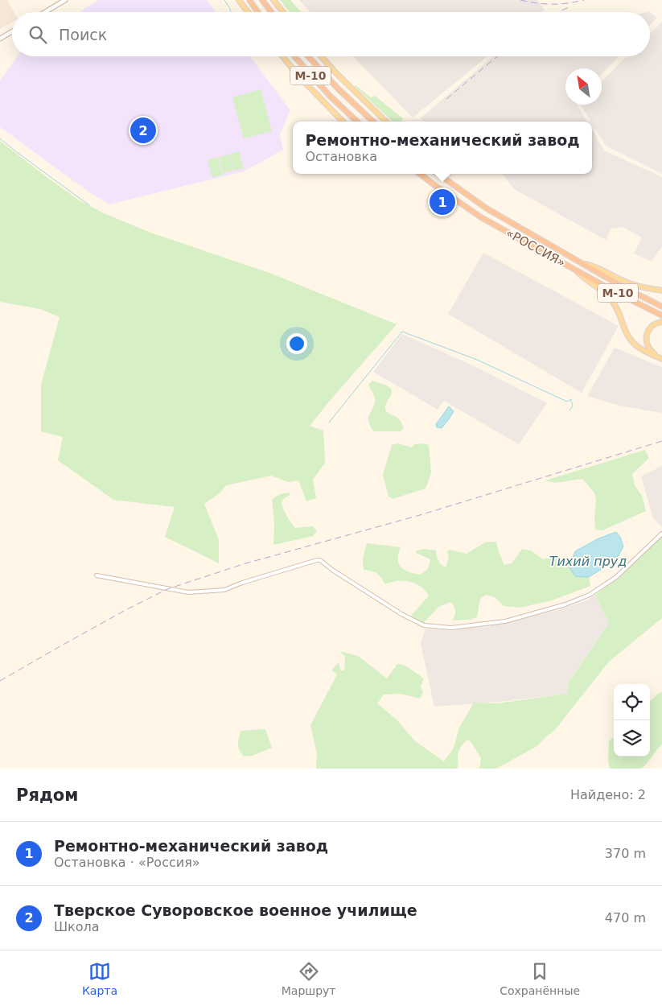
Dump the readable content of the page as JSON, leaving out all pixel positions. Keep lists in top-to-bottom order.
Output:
{
  "streets": {
    "highway": ["М-10", "«РОССИЯ»"]
  },
  "water": ["Тихий пруд"],
  "north": "top left",
  "page": {
    "search": "Поиск",
    "pins": ["2", "1"],
    "popup": ["Ремонтно-механический завод", "Остановка"],
    "heading": ["Рядом", "Найдено: 2"],
    "list": [
      {
        "mark": "1",
        "name": "Ремонтно-механический завод",
        "note": "Остановка · «Россия»",
        "value": "370 m"
      },
      {
        "mark": "2",
        "name": "Тверское Суворовское военное училище",
        "note": "Школа",
        "value": "470 m"
      }
    ],
    "nav": ["Карта", "Маршрут", "Сохранённые"]
  }
}
